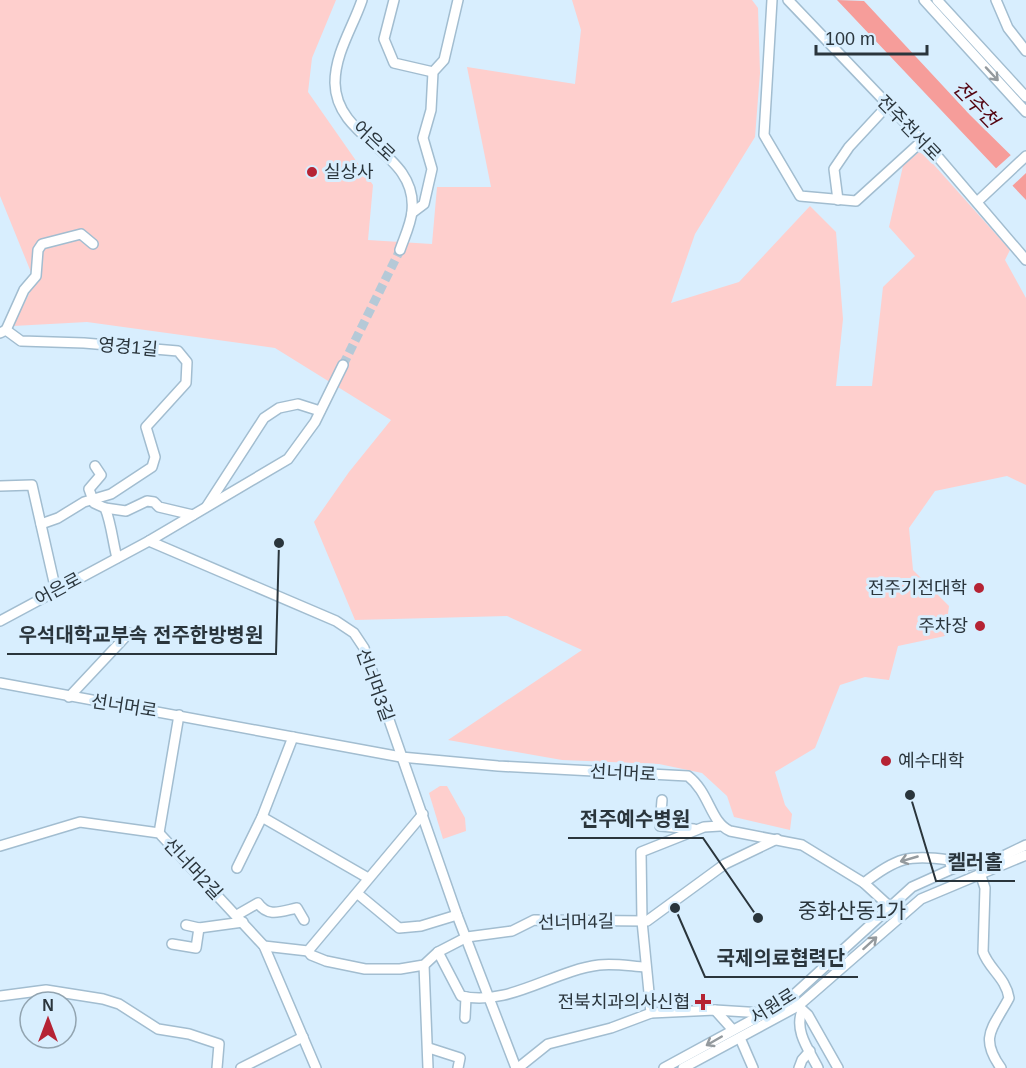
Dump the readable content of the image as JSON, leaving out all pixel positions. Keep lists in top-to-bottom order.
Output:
{
  "streets": {
    "street": [
      "전주천서로",
      "어은로",
      "영경1길",
      "선너머3길",
      "선너머로",
      "선너머2길",
      "선너머4길",
      "서원로"
    ]
  },
  "crossings": [
    ["어은로", "선너머3길"],
    ["선너머3길", "선너머로"],
    ["선너머3길", "선너머4길"],
    ["선너머로", "선너머2길"]
  ],
  "districts": ["중화산동1가"],
  "water": ["전주천"],
  "places": {
    "other": [
      "실상사",
      "우석대학교부속 전주한방병원",
      "전주기전대학",
      "주차장",
      "예수대학",
      "켈러홀",
      "국제의료협력단",
      "전주예수병원"
    ],
    "health": ["전북치과의사신협"]
  },
  "scale_bar": "100 m",
  "north": "top"
}
